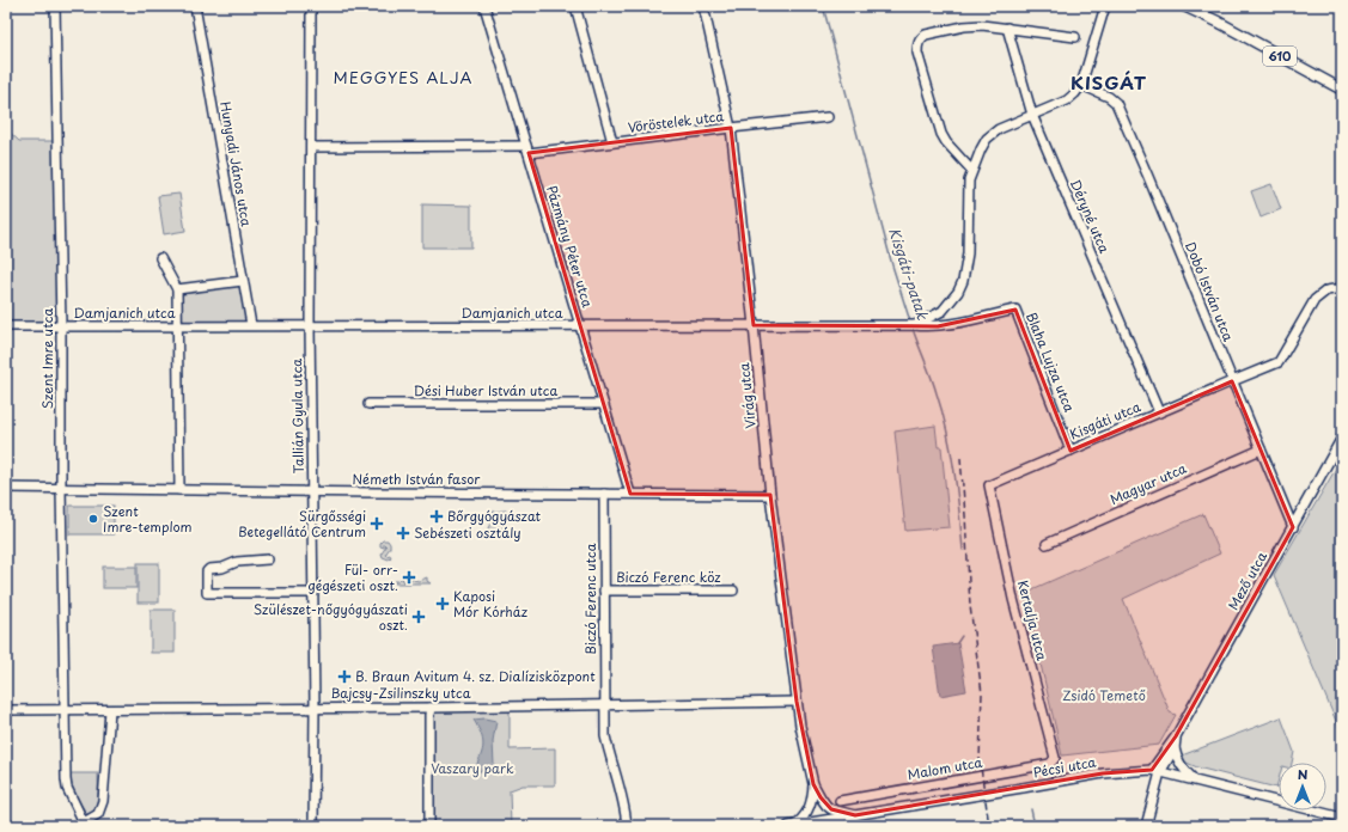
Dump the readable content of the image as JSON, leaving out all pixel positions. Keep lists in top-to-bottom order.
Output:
{
  "streets": {
    "main road": ["610"],
    "street": [
      "Vöröstelek utca",
      "Hunyadi János utca",
      "Déryné utca",
      "Pázmány Péter utca",
      "Dobó István utca",
      "Damjanich utca",
      "Szent Imre utca",
      "Blaha Lujza utca",
      "Dési Huber István utca",
      "Virág utca",
      "Tallián Gyula utca",
      "Kisgáti utca",
      "Németh István fasor",
      "Magyar utca",
      "Biczó Ferenc köz",
      "Mező utca",
      "Biczó Ferenc utca",
      "Kertalja utca",
      "Bajcsy-Zsilinszky utca",
      "Pécsi utca",
      "Malom utca"
    ]
  },
  "crossings": [
    ["Vöröstelek utca", "Pázmány Péter utca"],
    ["Vöröstelek utca", "Virág utca"],
    ["Vöröstelek utca", "Tallián Gyula utca"],
    ["Hunyadi János utca", "Damjanich utca"],
    ["Déryné utca", "Kisgáti utca"],
    ["Pázmány Péter utca", "Damjanich utca"],
    ["Pázmány Péter utca", "Dési Huber István utca"],
    ["Pázmány Péter utca", "Németh István fasor"],
    ["Dobó István utca", "Kisgáti utca"],
    ["Dobó István utca", "Magyar utca"],
    ["Dobó István utca", "Mező utca"],
    ["Damjanich utca", "Szent Imre utca"],
    ["Damjanich utca", "Blaha Lujza utca"],
    ["Damjanich utca", "Virág utca"],
    ["Damjanich utca", "Tallián Gyula utca"],
    ["Szent Imre utca", "Németh István fasor"],
    ["Szent Imre utca", "Bajcsy-Zsilinszky utca"],
    ["Blaha Lujza utca", "Kisgáti utca"],
    ["Virág utca", "Németh István fasor"],
    ["Virág utca", "Bajcsy-Zsilinszky utca"],
    ["Virág utca", "Pécsi utca"],
    ["Tallián Gyula utca", "Németh István fasor"],
    ["Tallián Gyula utca", "Bajcsy-Zsilinszky utca"],
    ["Kisgáti utca", "Kertalja utca"],
    ["Németh István fasor", "Biczó Ferenc utca"],
    ["Biczó Ferenc köz", "Biczó Ferenc utca"],
    ["Mező utca", "Pécsi utca"],
    ["Biczó Ferenc utca", "Bajcsy-Zsilinszky utca"],
    ["Kertalja utca", "Malom utca"]
  ],
  "districts": ["MEGGYES ALJA", "KISGÁT"],
  "water": ["Kisgáti-patak"],
  "parks": ["Zsidó Temető", "Vaszary park"],
  "places": {
    "health": [
      "Bőrgyógyászat",
      "Sürgősségi Betegellátó Centrum",
      "Sebészeti osztály",
      "Fül- orr- gégészeti oszt.",
      "Kaposi Mór Kórház",
      "Szülészet-nőgyógyászati oszt.",
      "B. Braun Avitum 4. sz. Dialízisközpont"
    ],
    "other": ["Szent Imre-templom"]
  },
  "north": "top"
}
